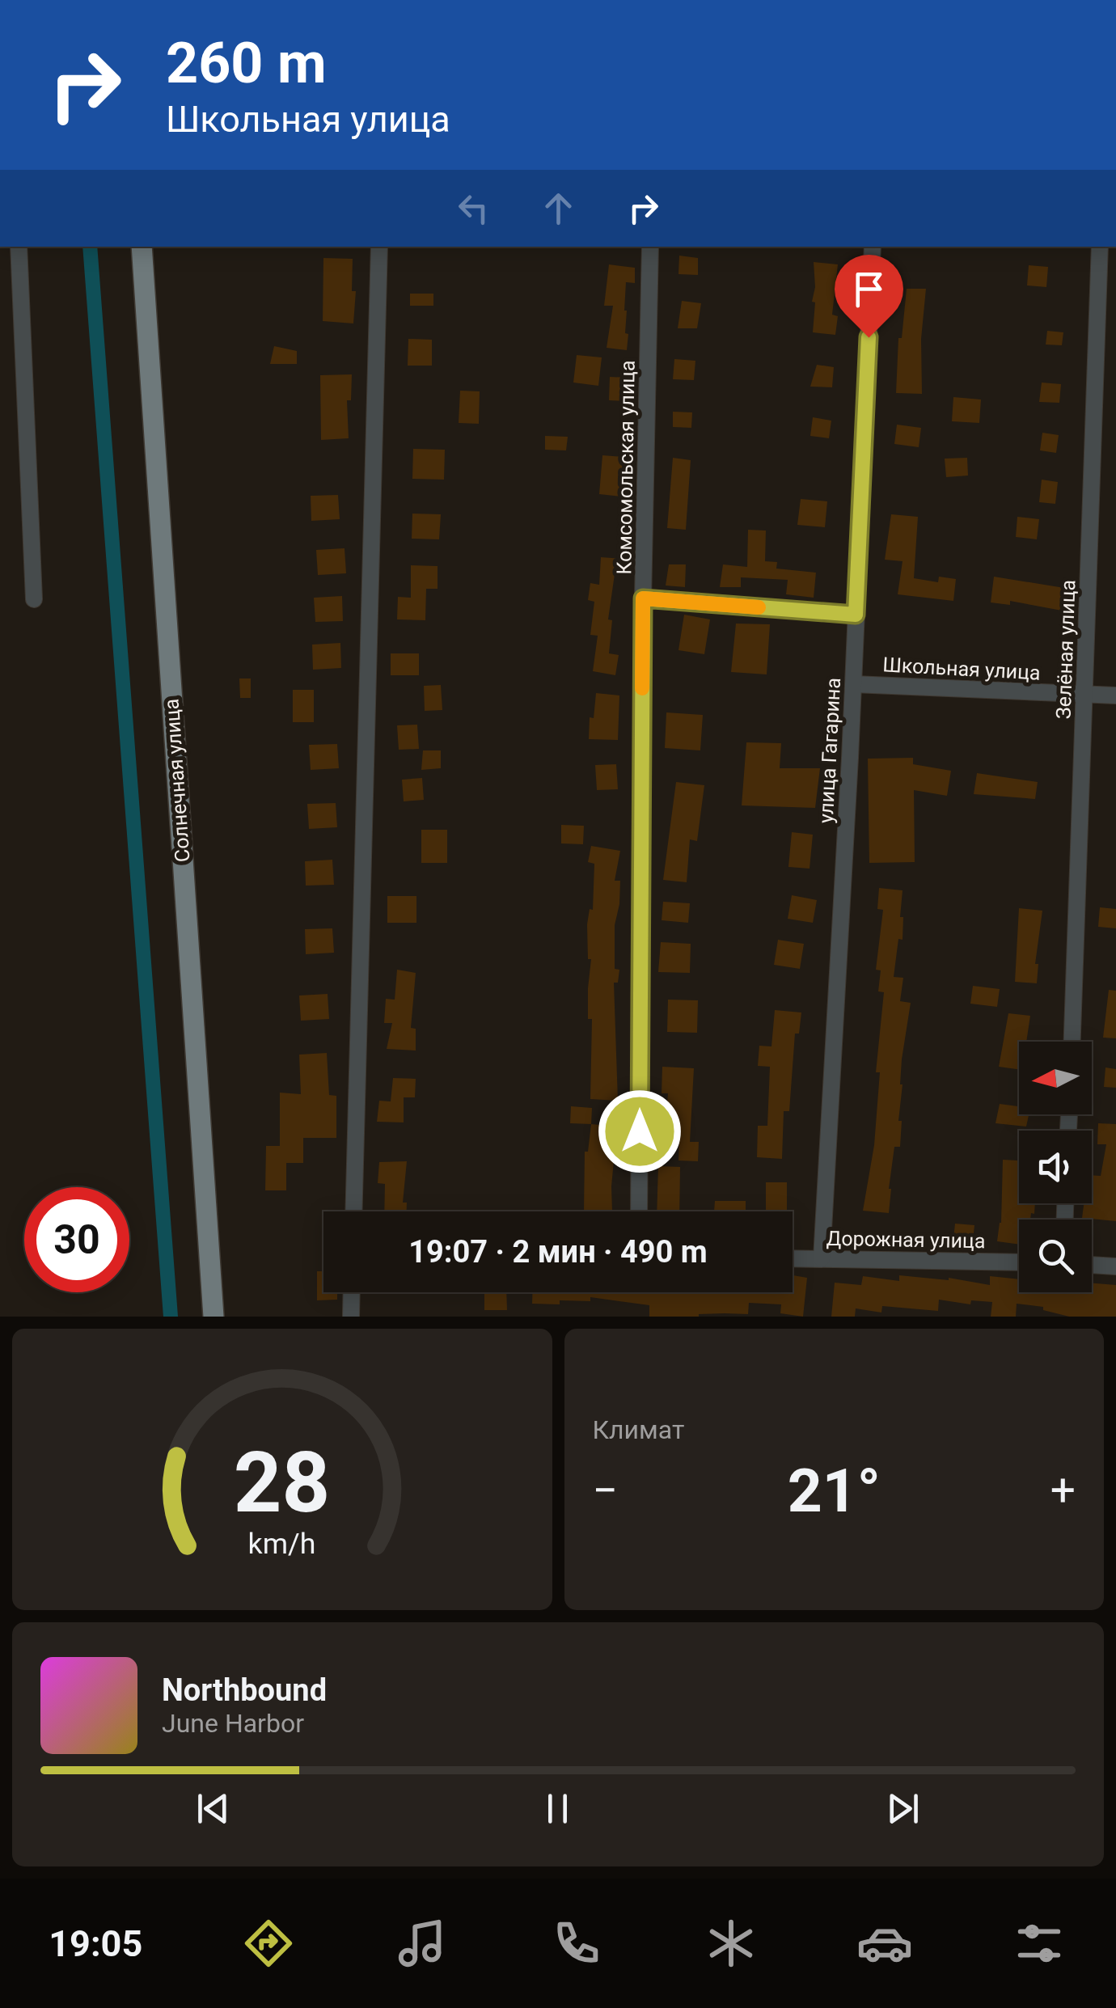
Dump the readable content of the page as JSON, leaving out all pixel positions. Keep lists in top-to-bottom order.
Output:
{
  "streets": {
    "main road": ["Солнечная улица"],
    "street": [
      "Комсомольская улица",
      "Зелёная улица",
      "Школьная улица",
      "улица Гагарина",
      "Дорожная улица"
    ]
  },
  "crossings": [
    ["Зелёная улица", "Школьная улица"],
    ["Школьная улица", "улица Гагарина"],
    ["улица Гагарина", "Дорожная улица"]
  ],
  "north": "left",
  "page": {
    "turn": ["260 m", "Школьная улица"],
    "limit": "30",
    "trip": "19:07 · 2 мин · 490 m",
    "tile": "Климат",
    "heat": ["−", "21°", "+"],
    "song": ["Northbound", "June Harbor"],
    "tabs": "19:05",
    "gauge": ["28", "km/h"]
  }
}
